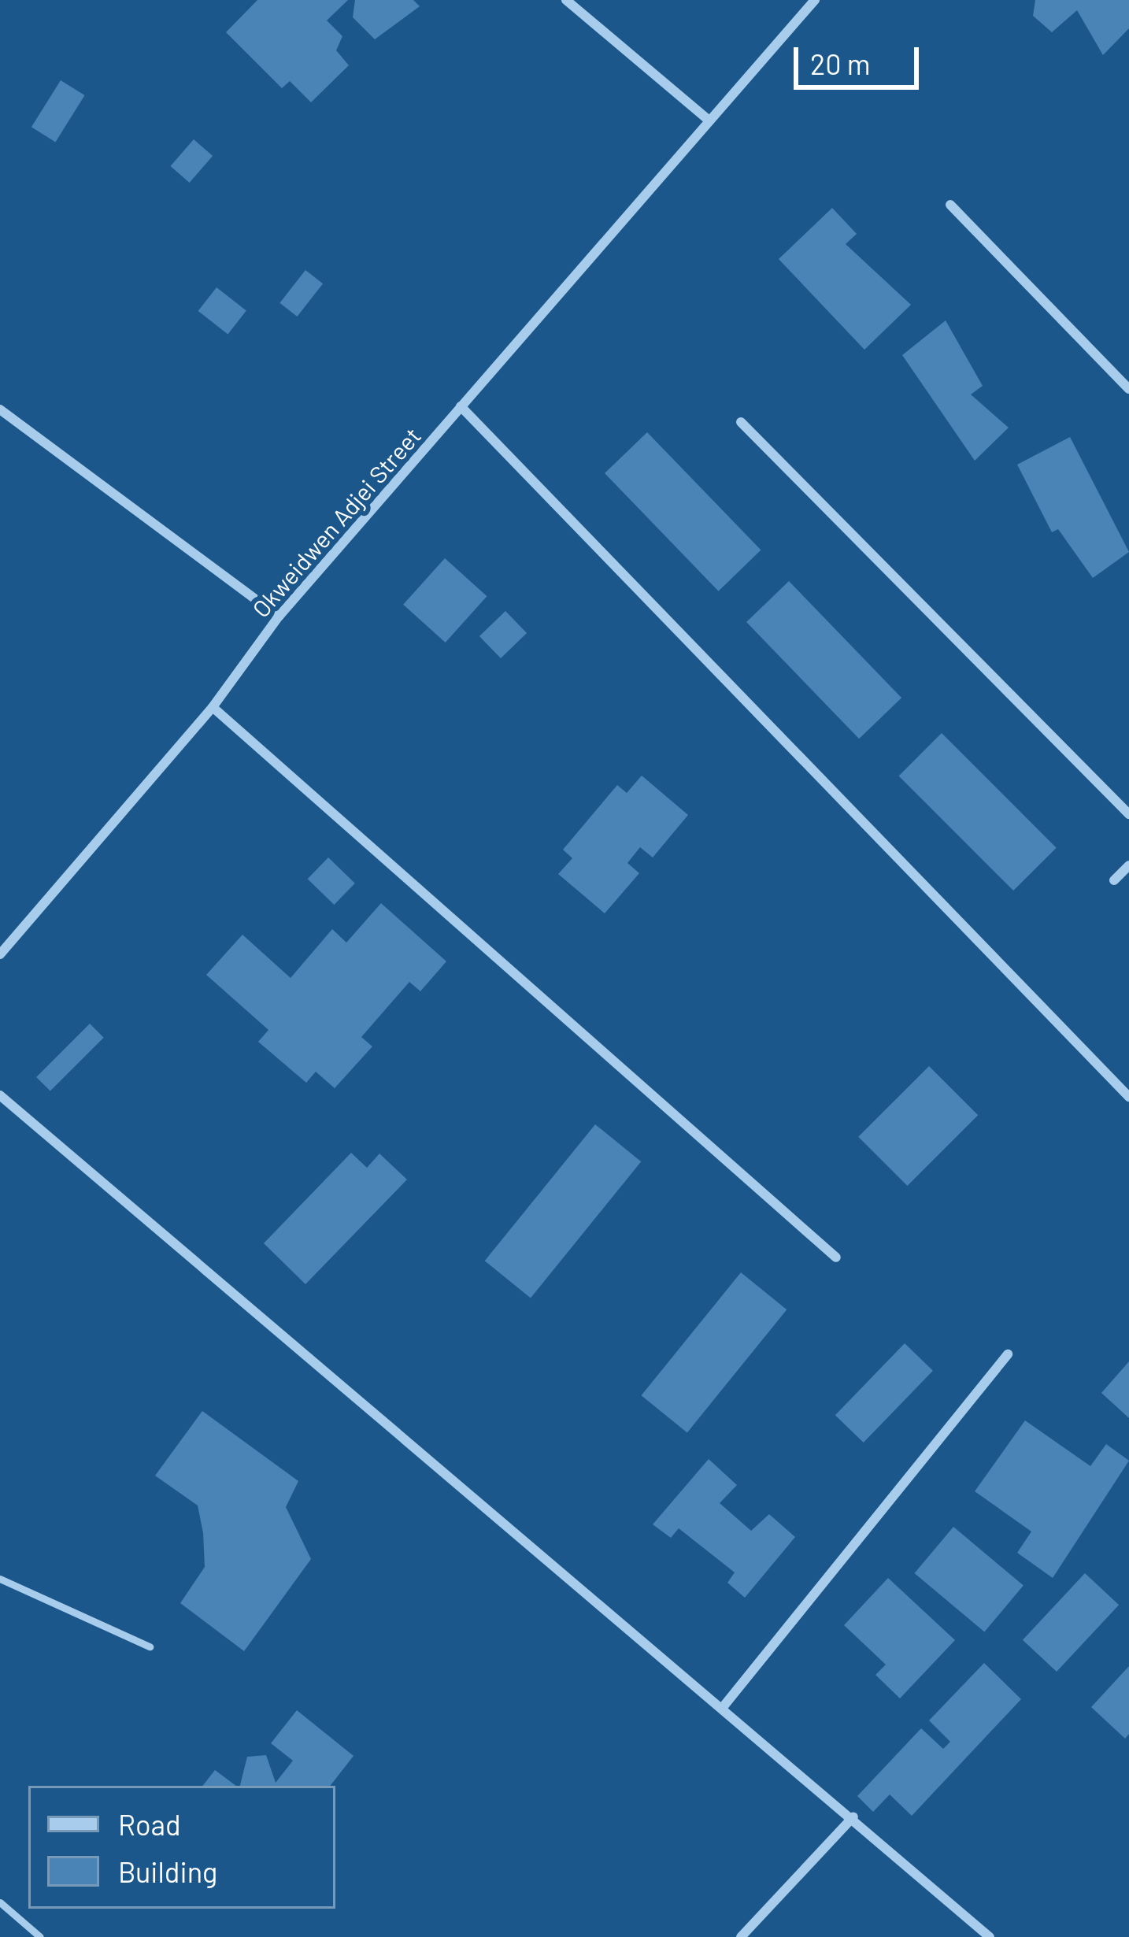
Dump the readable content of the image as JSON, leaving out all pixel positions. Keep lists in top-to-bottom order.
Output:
{
  "streets": {
    "street": ["Okweidwen Adjei Street"]
  },
  "legend": ["Road", "Building"],
  "scale_bar": "20 m"
}
